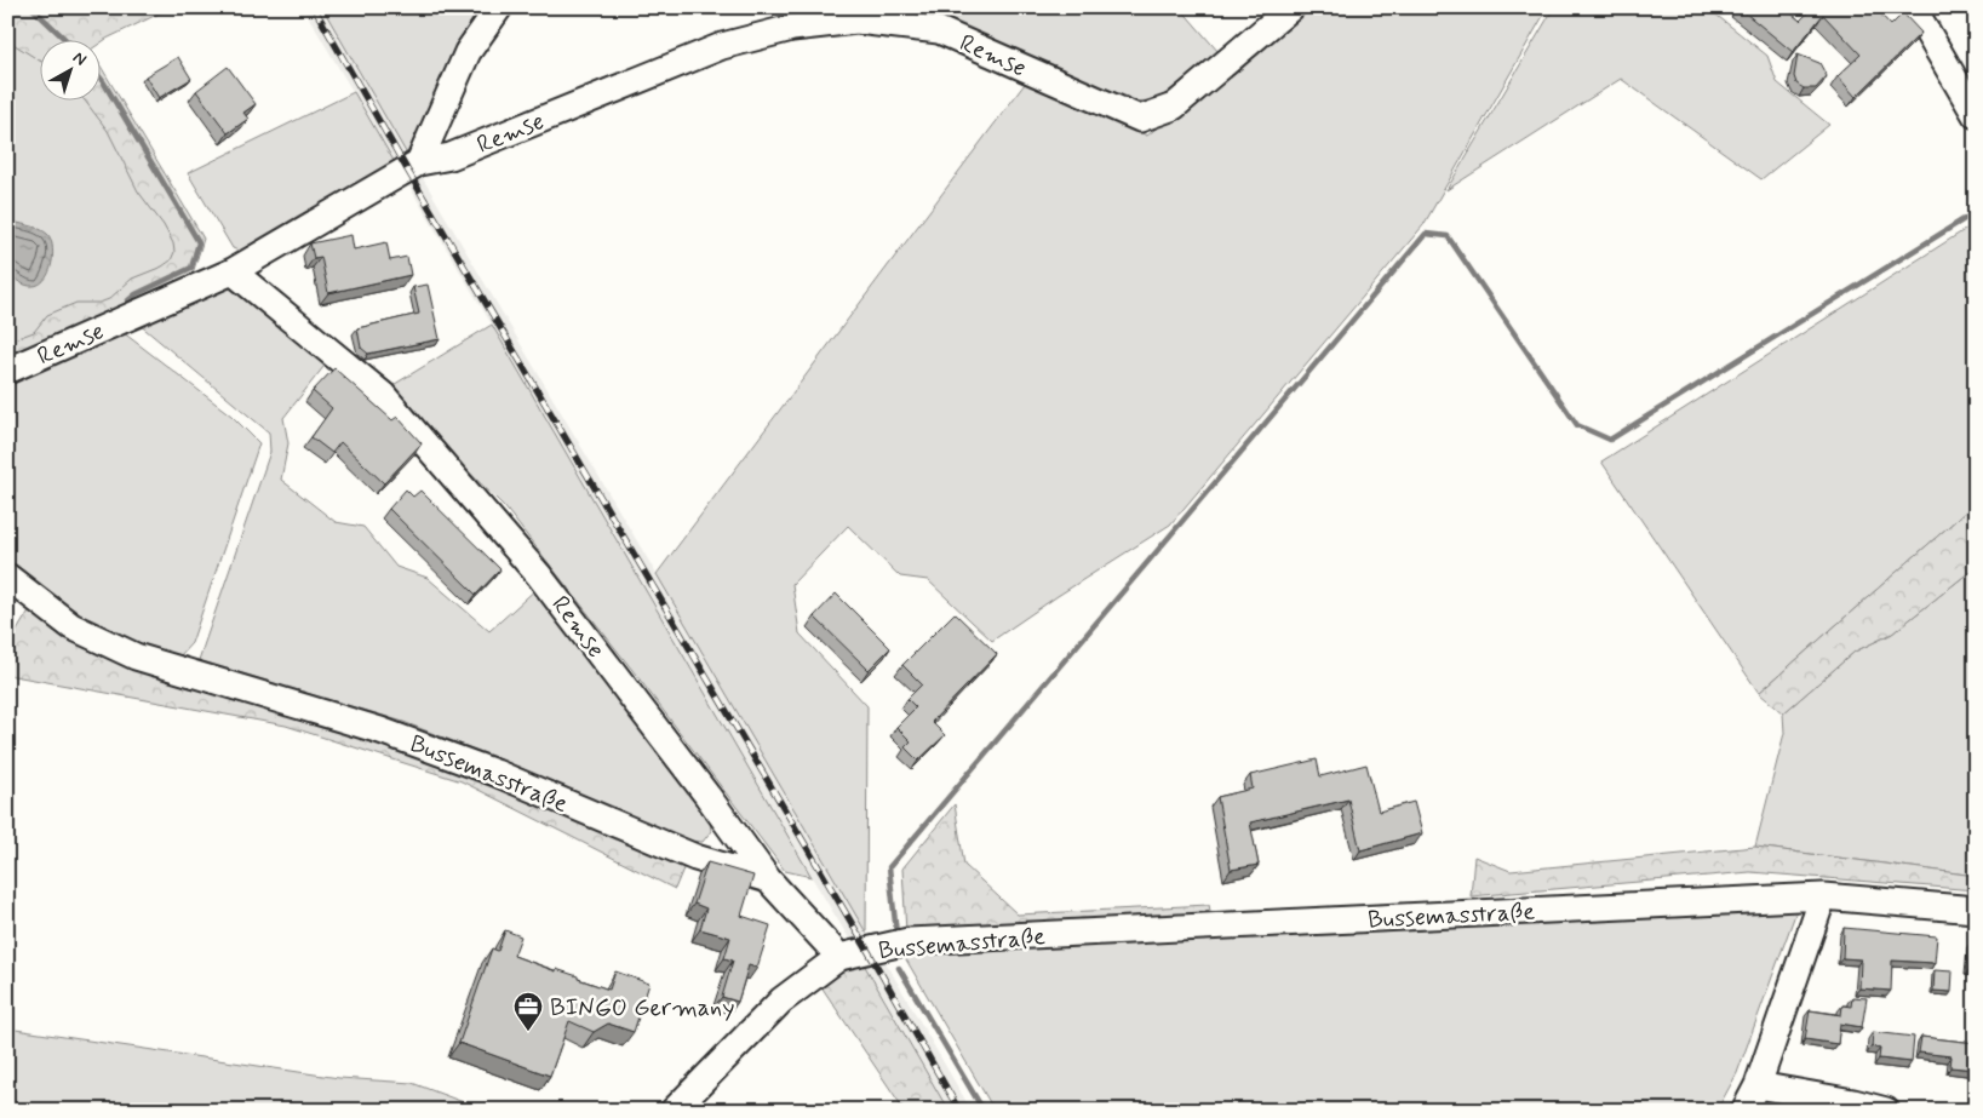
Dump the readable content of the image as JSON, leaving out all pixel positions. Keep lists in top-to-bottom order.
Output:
{
  "streets": {
    "street": ["Remse", "Bussemasstraße"]
  },
  "crossings": [
    ["Remse", "Bussemasstraße"]
  ],
  "places": {
    "office": ["BINGO Germany"]
  },
  "north": "top right"
}
